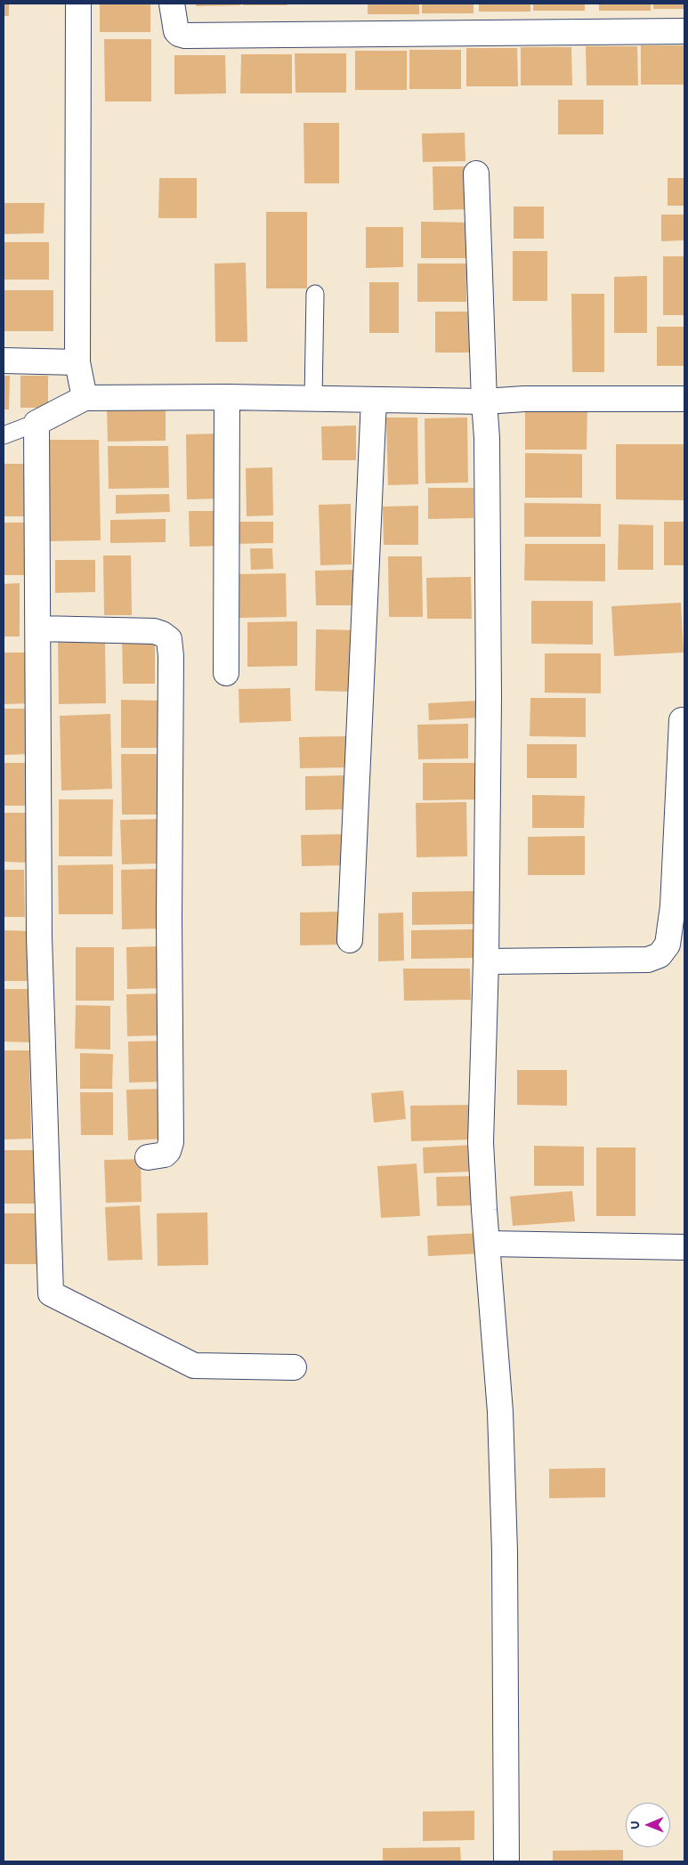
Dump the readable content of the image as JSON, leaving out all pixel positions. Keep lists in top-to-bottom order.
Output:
{
  "north": "left"
}
